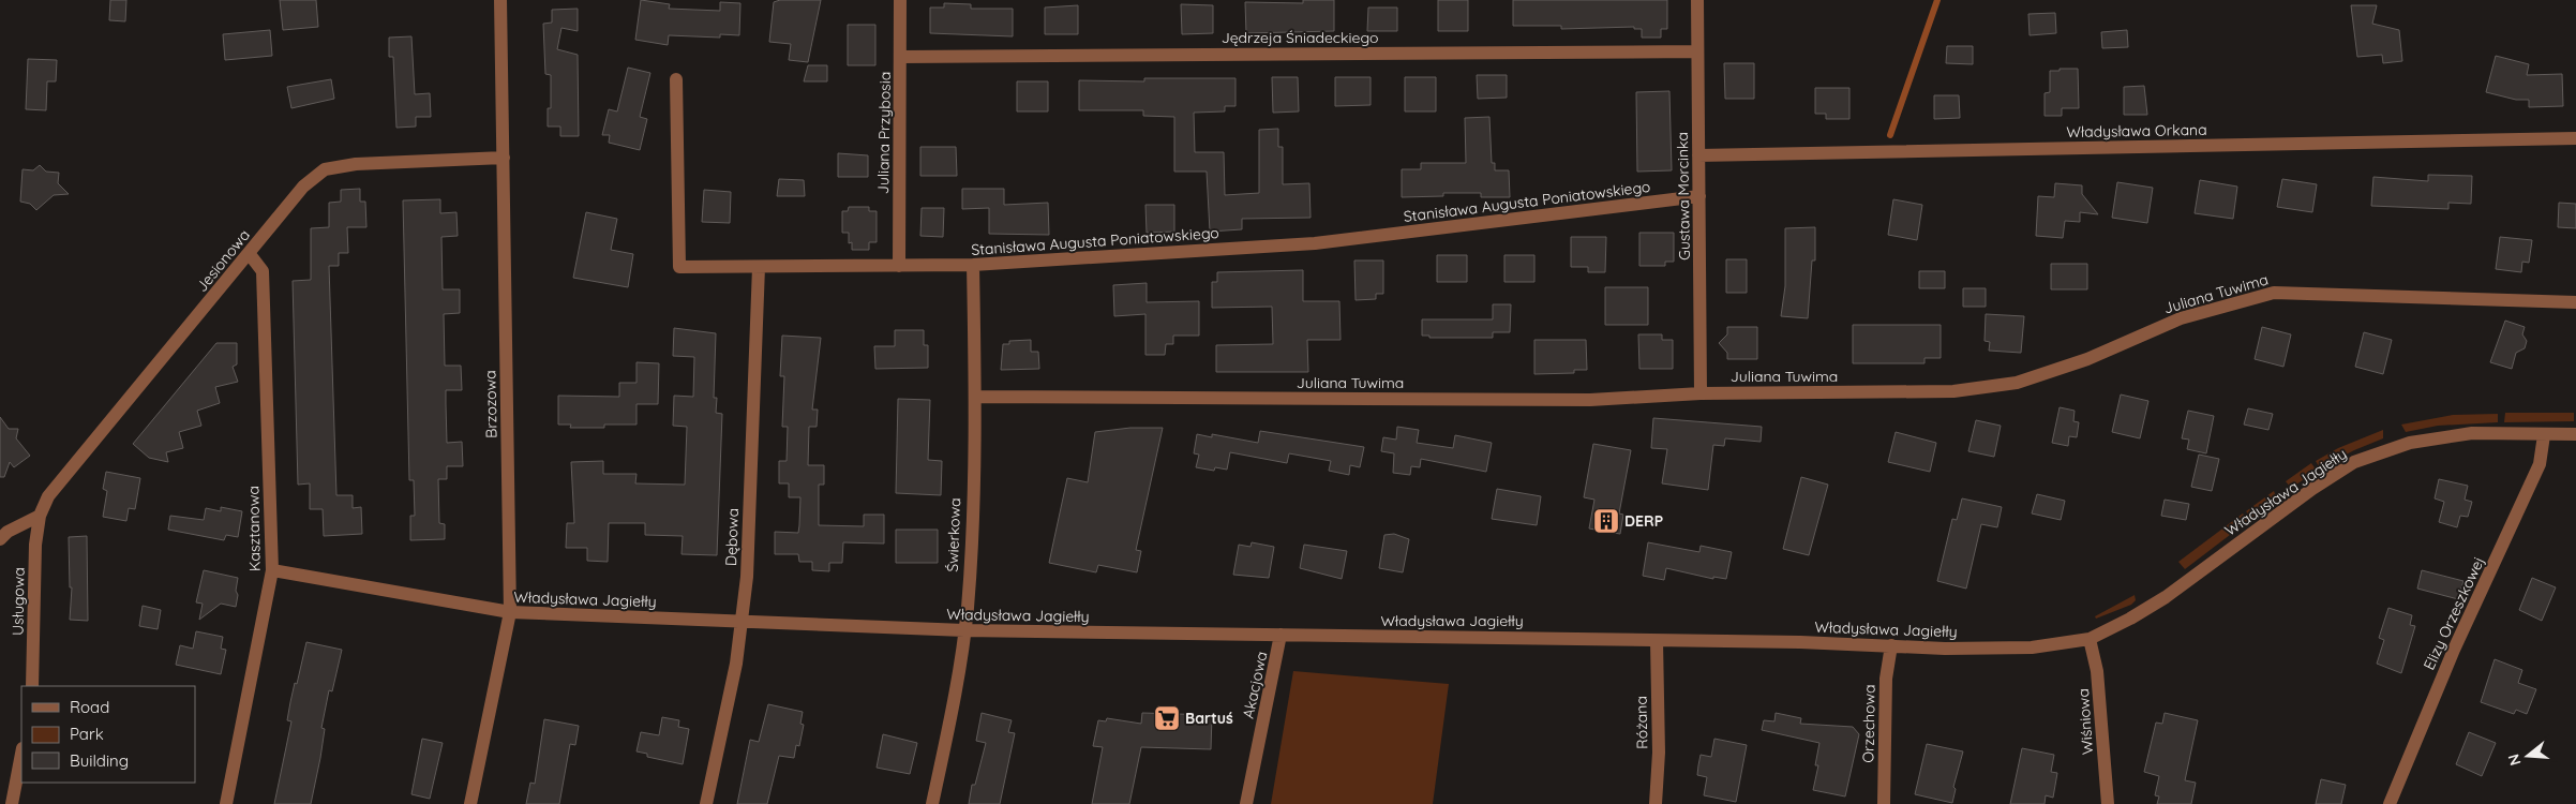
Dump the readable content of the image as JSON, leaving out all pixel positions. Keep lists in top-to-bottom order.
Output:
{
  "streets": {
    "street": [
      "Jędrzeja Śniadeckiego",
      "Władysława Orkana",
      "Juliana Przybosia",
      "Gustawa Morcinka",
      "Stanisława Augusta Poniatowskiego",
      "Jesionowa",
      "Juliana Tuwima",
      "Brzozowa",
      "Władysława Jagiełły",
      "Kasztanowa",
      "Świerkowa",
      "Dębowa",
      "Usługowa",
      "Elizy Orzeszkowej",
      "Akacjowa",
      "Wiśniowa",
      "Różana",
      "Orzechowa"
    ]
  },
  "crossings": [
    ["Jędrzeja Śniadeckiego", "Juliana Przybosia"],
    ["Jędrzeja Śniadeckiego", "Gustawa Morcinka"],
    ["Władysława Orkana", "Gustawa Morcinka"],
    ["Juliana Przybosia", "Stanisława Augusta Poniatowskiego"],
    ["Gustawa Morcinka", "Stanisława Augusta Poniatowskiego"],
    ["Gustawa Morcinka", "Juliana Tuwima"],
    ["Stanisława Augusta Poniatowskiego", "Świerkowa"],
    ["Stanisława Augusta Poniatowskiego", "Dębowa"],
    ["Jesionowa", "Brzozowa"],
    ["Jesionowa", "Kasztanowa"],
    ["Jesionowa", "Usługowa"],
    ["Juliana Tuwima", "Świerkowa"],
    ["Brzozowa", "Władysława Jagiełły"],
    ["Władysława Jagiełły", "Kasztanowa"],
    ["Władysława Jagiełły", "Świerkowa"],
    ["Władysława Jagiełły", "Dębowa"],
    ["Władysława Jagiełły", "Elizy Orzeszkowej"],
    ["Władysława Jagiełły", "Akacjowa"],
    ["Władysława Jagiełły", "Wiśniowa"],
    ["Władysława Jagiełły", "Różana"],
    ["Władysława Jagiełły", "Orzechowa"]
  ],
  "places": {
    "building": ["DERP"],
    "supermarket": ["Bartuś"]
  },
  "legend": ["Road", "Park", "Building"],
  "north": "left"
}
